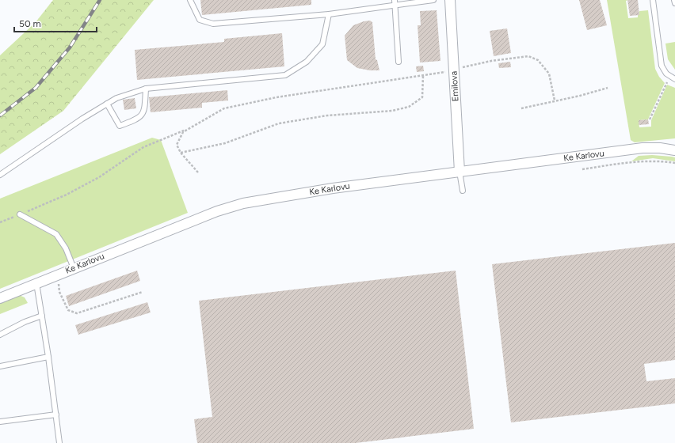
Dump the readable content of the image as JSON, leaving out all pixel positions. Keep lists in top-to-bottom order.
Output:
{
  "streets": {
    "street": ["Emilova", "Ke Karlovu"]
  },
  "crossings": [
    ["Emilova", "Ke Karlovu"]
  ],
  "scale_bar": "50 m"
}
